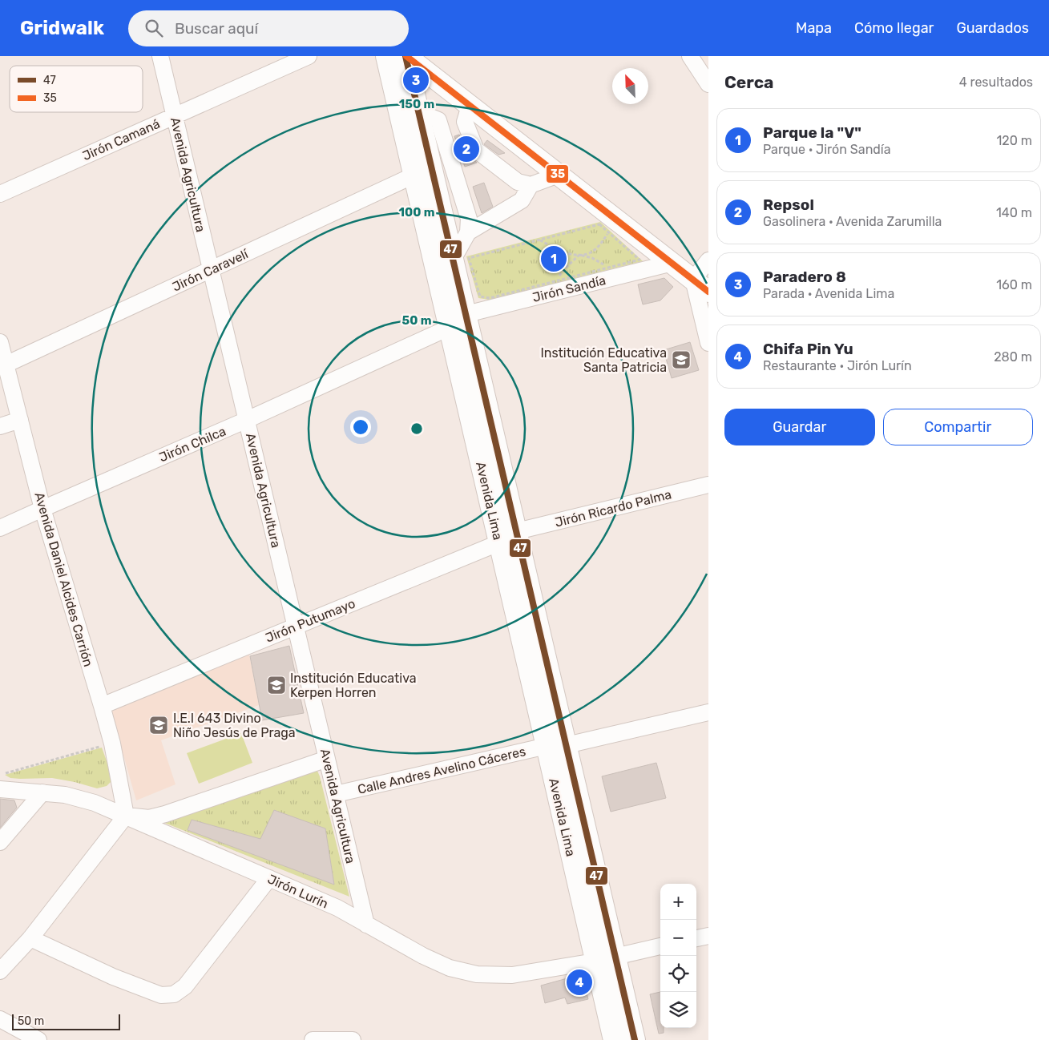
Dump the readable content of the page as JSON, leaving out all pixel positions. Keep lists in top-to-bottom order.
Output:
{
  "streets": {
    "main road": ["Avenida Lima"],
    "street": [
      "Jirón Camaná",
      "Avenida Agricultura",
      "Jirón Caravelí",
      "Jirón Sandía",
      "Jirón Chilca",
      "Jirón Ricardo Palma",
      "Avenida Daniel Alcides Carrión",
      "Jirón Putumayo",
      "Calle Andres Avelino Cáceres",
      "Jirón Lurín"
    ]
  },
  "crossings": [
    ["Jirón Camaná", "Avenida Agricultura"],
    ["Avenida Agricultura", "Jirón Caravelí"],
    ["Avenida Agricultura", "Jirón Chilca"],
    ["Avenida Agricultura", "Jirón Putumayo"],
    ["Avenida Agricultura", "Calle Andres Avelino Cáceres"],
    ["Avenida Agricultura", "Jirón Lurín"],
    ["Jirón Caravelí", "Avenida Lima"],
    ["Jirón Caravelí", "Avenida Daniel Alcides Carrión"],
    ["Jirón Sandía", "Avenida Lima"],
    ["Jirón Chilca", "Avenida Lima"],
    ["Jirón Chilca", "Avenida Daniel Alcides Carrión"],
    ["Avenida Lima", "Jirón Ricardo Palma"],
    ["Avenida Lima", "Jirón Putumayo"],
    ["Avenida Lima", "Calle Andres Avelino Cáceres"],
    ["Avenida Lima", "Jirón Lurín"],
    ["Jirón Ricardo Palma", "Jirón Putumayo"],
    ["Avenida Daniel Alcides Carrión", "Jirón Putumayo"],
    ["Avenida Daniel Alcides Carrión", "Jirón Lurín"]
  ],
  "places": {
    "school or university": ["Institución Educativa Santa Patricia", "Institución Educativa Kerpen Horren", "I.E.I 643 Divino Niño Jesús de Praga"]
  },
  "lines": ["transit line 47", "transit line 35"],
  "legend": ["47", "35"],
  "scale_bar": "50 m",
  "north": "top left",
  "page": {
    "header": "Gridwalk",
    "search": "Buscar aquí",
    "nav": ["Mapa", "Cómo llegar", "Guardados"],
    "heading": ["Cerca", "4 resultados"],
    "pins": [
      "3",
      "2",
      "1",
      "4"
    ],
    "list": [
      {
        "mark": "1",
        "name": "Parque la \"V\"",
        "note": "Parque · Jirón Sandía",
        "value": "120 m"
      },
      {
        "mark": "2",
        "name": "Repsol",
        "note": "Gasolinera · Avenida Zarumilla",
        "value": "140 m"
      },
      {
        "mark": "3",
        "name": "Paradero 8",
        "note": "Parada · Avenida Lima",
        "value": "160 m"
      },
      {
        "mark": "4",
        "name": "Chifa Pin Yu",
        "note": "Restaurante · Jirón Lurín",
        "value": "280 m"
      }
    ],
    "buttons": ["Guardar", "Compartir"],
    "map_buttons": ["+", "−"],
    "scale": "50 m"
  },
  "rings": ["150 m", "100 m", "50 m"]
}
